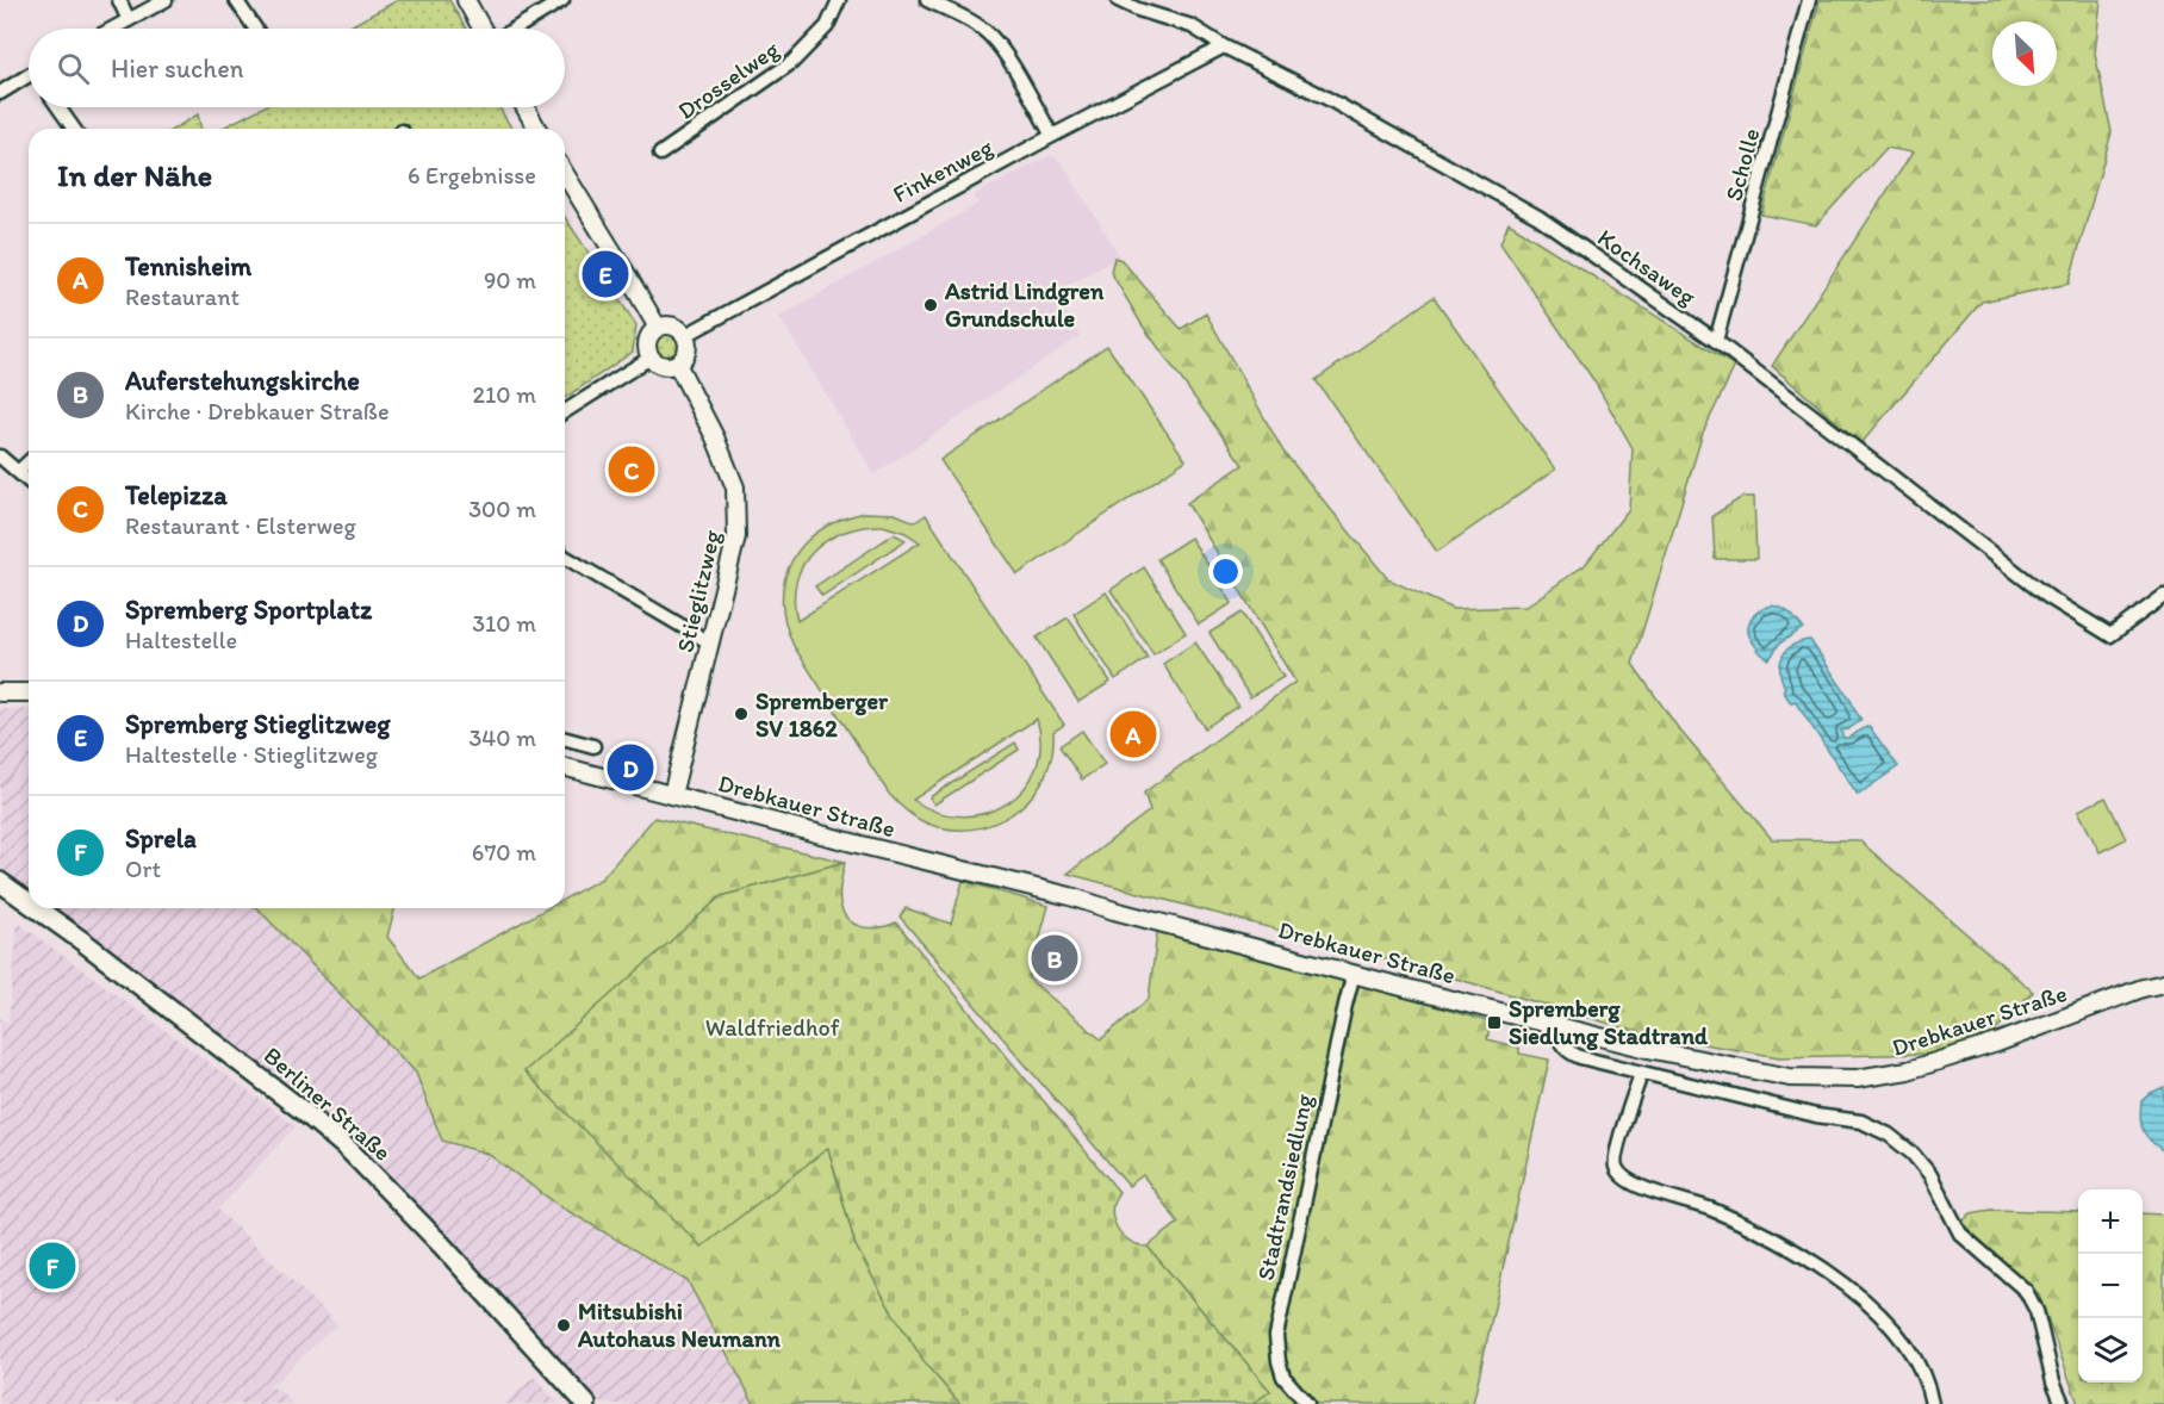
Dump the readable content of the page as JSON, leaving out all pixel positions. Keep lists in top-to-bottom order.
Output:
{
  "streets": {
    "main road": ["Berliner Straße"],
    "street": [
      "Drosselweg",
      "Scholle",
      "Finkenweg",
      "Kochsaweg",
      "Stieglitzweg",
      "Drebkauer Straße",
      "Stadtrandsiedlung"
    ]
  },
  "crossings": [
    ["Scholle", "Kochsaweg"],
    ["Finkenweg", "Kochsaweg"],
    ["Finkenweg", "Stieglitzweg"],
    ["Stieglitzweg", "Drebkauer Straße"],
    ["Drebkauer Straße", "Stadtrandsiedlung"]
  ],
  "parks": ["Waldfriedhof"],
  "places": {
    "other": ["Astrid Lindgren Grundschule", "Spremberger SV 1862", "Mitsubishi Autohaus Neumann"],
    "transit": ["Spremberg Siedlung Stadtrand"]
  },
  "north": "bottom right",
  "page": {
    "search": "Hier suchen",
    "heading": ["In der Nähe", "6 Ergebnisse"],
    "list": [
      {
        "mark": "A",
        "name": "Tennisheim",
        "note": "Restaurant",
        "value": "90 m"
      },
      {
        "mark": "B",
        "name": "Auferstehungskirche",
        "note": "Kirche · Drebkauer Straße",
        "value": "210 m"
      },
      {
        "mark": "C",
        "name": "Telepizza",
        "note": "Restaurant · Elsterweg",
        "value": "300 m"
      },
      {
        "mark": "D",
        "name": "Spremberg Sportplatz",
        "note": "Haltestelle",
        "value": "310 m"
      },
      {
        "mark": "E",
        "name": "Spremberg Stieglitzweg",
        "note": "Haltestelle · Stieglitzweg",
        "value": "340 m"
      },
      {
        "mark": "F",
        "name": "Sprela",
        "note": "Ort",
        "value": "670 m"
      }
    ],
    "pins": [
      "E",
      "C",
      "A",
      "D",
      "B",
      "F"
    ],
    "map_buttons": ["+", "−"]
  }
}
